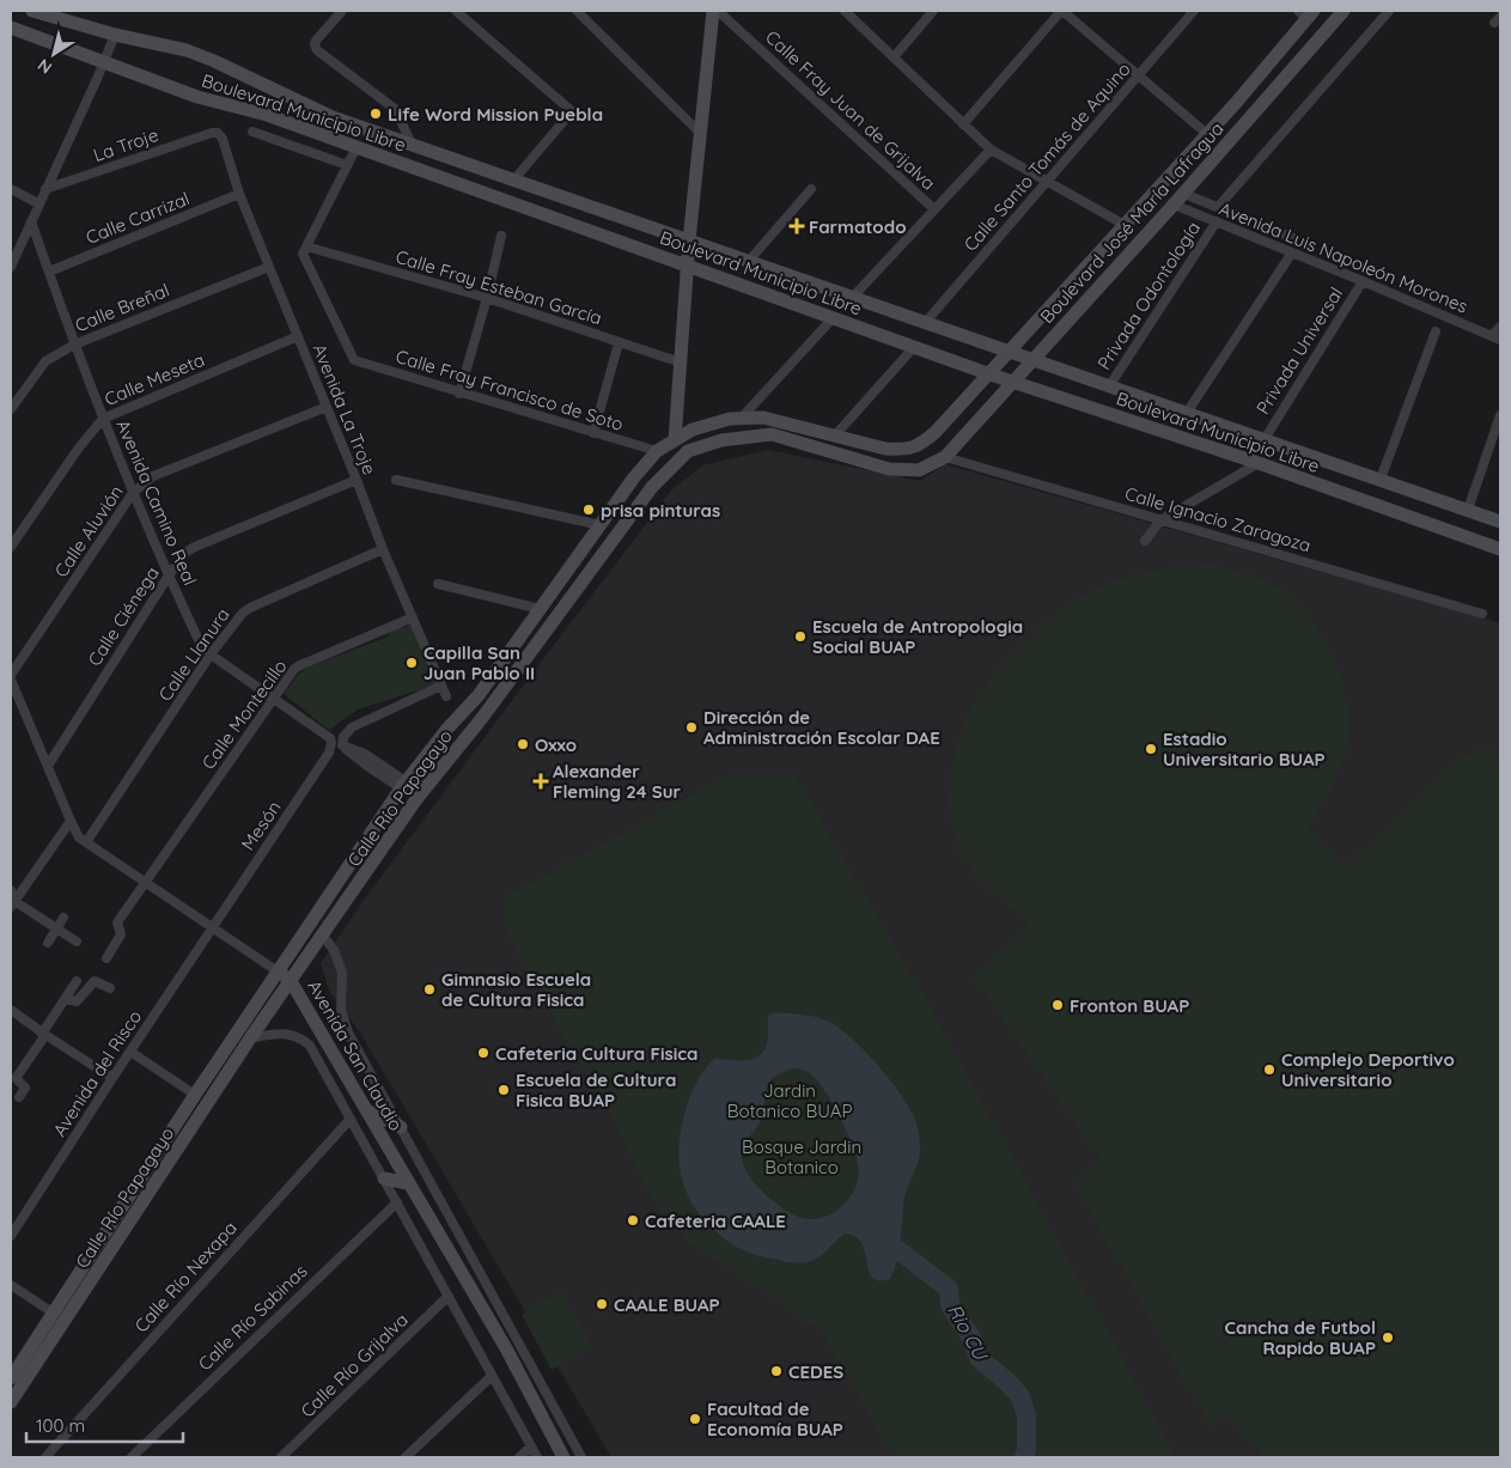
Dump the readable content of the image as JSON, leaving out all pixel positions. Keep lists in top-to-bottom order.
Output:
{
  "streets": {
    "main road": [
      "Boulevard Municipio Libre",
      "Boulevard José María Lafragua",
      "Calle Río Papagayo",
      "Avenida San Claudio"
    ],
    "street": [
      "Calle Fray Juan de Grijalva",
      "La Troje",
      "Calle Santo Tomás de Aquino",
      "Calle Carrizal",
      "Avenida Luis Napoleón Morones",
      "Calle Fray Esteban García",
      "Privada Odontología",
      "Calle Breñal",
      "Privada Universal",
      "Calle Meseta",
      "Calle Fray Francisco de Soto",
      "Avenida La Troje",
      "Avenida Camino Real",
      "Calle Ignacio Zaragoza",
      "Calle Aluvión",
      "Calle Ciénega",
      "Calle Llanura",
      "Calle Montecillo",
      "Mesón",
      "Avenida del Risco",
      "Calle Río Nexapa",
      "Calle Río Sabinas",
      "Calle Río Grijalva"
    ]
  },
  "crossings": [
    ["Boulevard Municipio Libre", "Calle Santo Tomás de Aquino"],
    ["Boulevard Municipio Libre", "Boulevard José María Lafragua"],
    ["Boulevard Municipio Libre", "Privada Odontología"],
    ["Boulevard Municipio Libre", "Privada Universal"],
    ["La Troje", "Avenida La Troje"],
    ["Calle Carrizal", "Avenida La Troje"],
    ["Calle Carrizal", "Avenida Camino Real"],
    ["Boulevard José María Lafragua", "Avenida Luis Napoleón Morones"],
    ["Boulevard José María Lafragua", "Calle Ignacio Zaragoza"],
    ["Boulevard José María Lafragua", "Calle Río Papagayo"],
    ["Avenida Luis Napoleón Morones", "Privada Odontología"],
    ["Avenida Luis Napoleón Morones", "Privada Universal"],
    ["Calle Fray Esteban García", "Calle Fray Francisco de Soto"],
    ["Calle Breñal", "Avenida La Troje"],
    ["Calle Breñal", "Avenida Camino Real"],
    ["Calle Meseta", "Avenida La Troje"],
    ["Calle Meseta", "Avenida Camino Real"],
    ["Calle Fray Francisco de Soto", "Calle Río Papagayo"],
    ["Avenida La Troje", "Calle Aluvión"],
    ["Avenida La Troje", "Calle Ciénega"],
    ["Avenida La Troje", "Calle Llanura"],
    ["Avenida La Troje", "Calle Montecillo"],
    ["Avenida Camino Real", "Calle Aluvión"],
    ["Avenida Camino Real", "Calle Ciénega"],
    ["Avenida Camino Real", "Calle Llanura"],
    ["Avenida Camino Real", "Calle Montecillo"],
    ["Avenida Camino Real", "Mesón"],
    ["Calle Ignacio Zaragoza", "Calle Río Papagayo"],
    ["Calle Ciénega", "Avenida San Claudio"],
    ["Calle Llanura", "Avenida San Claudio"],
    ["Calle Montecillo", "Avenida San Claudio"],
    ["Calle Río Papagayo", "Avenida San Claudio"],
    ["Mesón", "Avenida San Claudio"],
    ["Mesón", "Avenida del Risco"],
    ["Avenida San Claudio", "Avenida del Risco"],
    ["Avenida San Claudio", "Calle Río Nexapa"],
    ["Avenida San Claudio", "Calle Río Sabinas"],
    ["Avenida San Claudio", "Calle Río Grijalva"]
  ],
  "water": ["Rio CU"],
  "parks": ["Jardin Botanico BUAP", "Bosque Jardin Botanico"],
  "places": {
    "other": [
      "Life Word Mission Puebla",
      "prisa pinturas",
      "Escuela de Antropologia Social BUAP",
      "Capilla San Juan Pablo II",
      "Dirección de Administración Escolar DAE",
      "Oxxo",
      "Estadio Universitario BUAP",
      "Gimnasio Escuela de Cultura Fisica",
      "Fronton BUAP",
      "Cafeteria Cultura Fisica",
      "Complejo Deportivo Universitario",
      "Escuela de Cultura Fisica BUAP",
      "Cafeteria CAALE",
      "CAALE BUAP",
      "Cancha de Futbol Rapido BUAP",
      "CEDES",
      "Facultad de Economía BUAP"
    ],
    "health": ["Farmatodo", "Alexander Fleming 24 Sur"]
  },
  "scale_bar": "100 m",
  "north": "bottom left"
}
